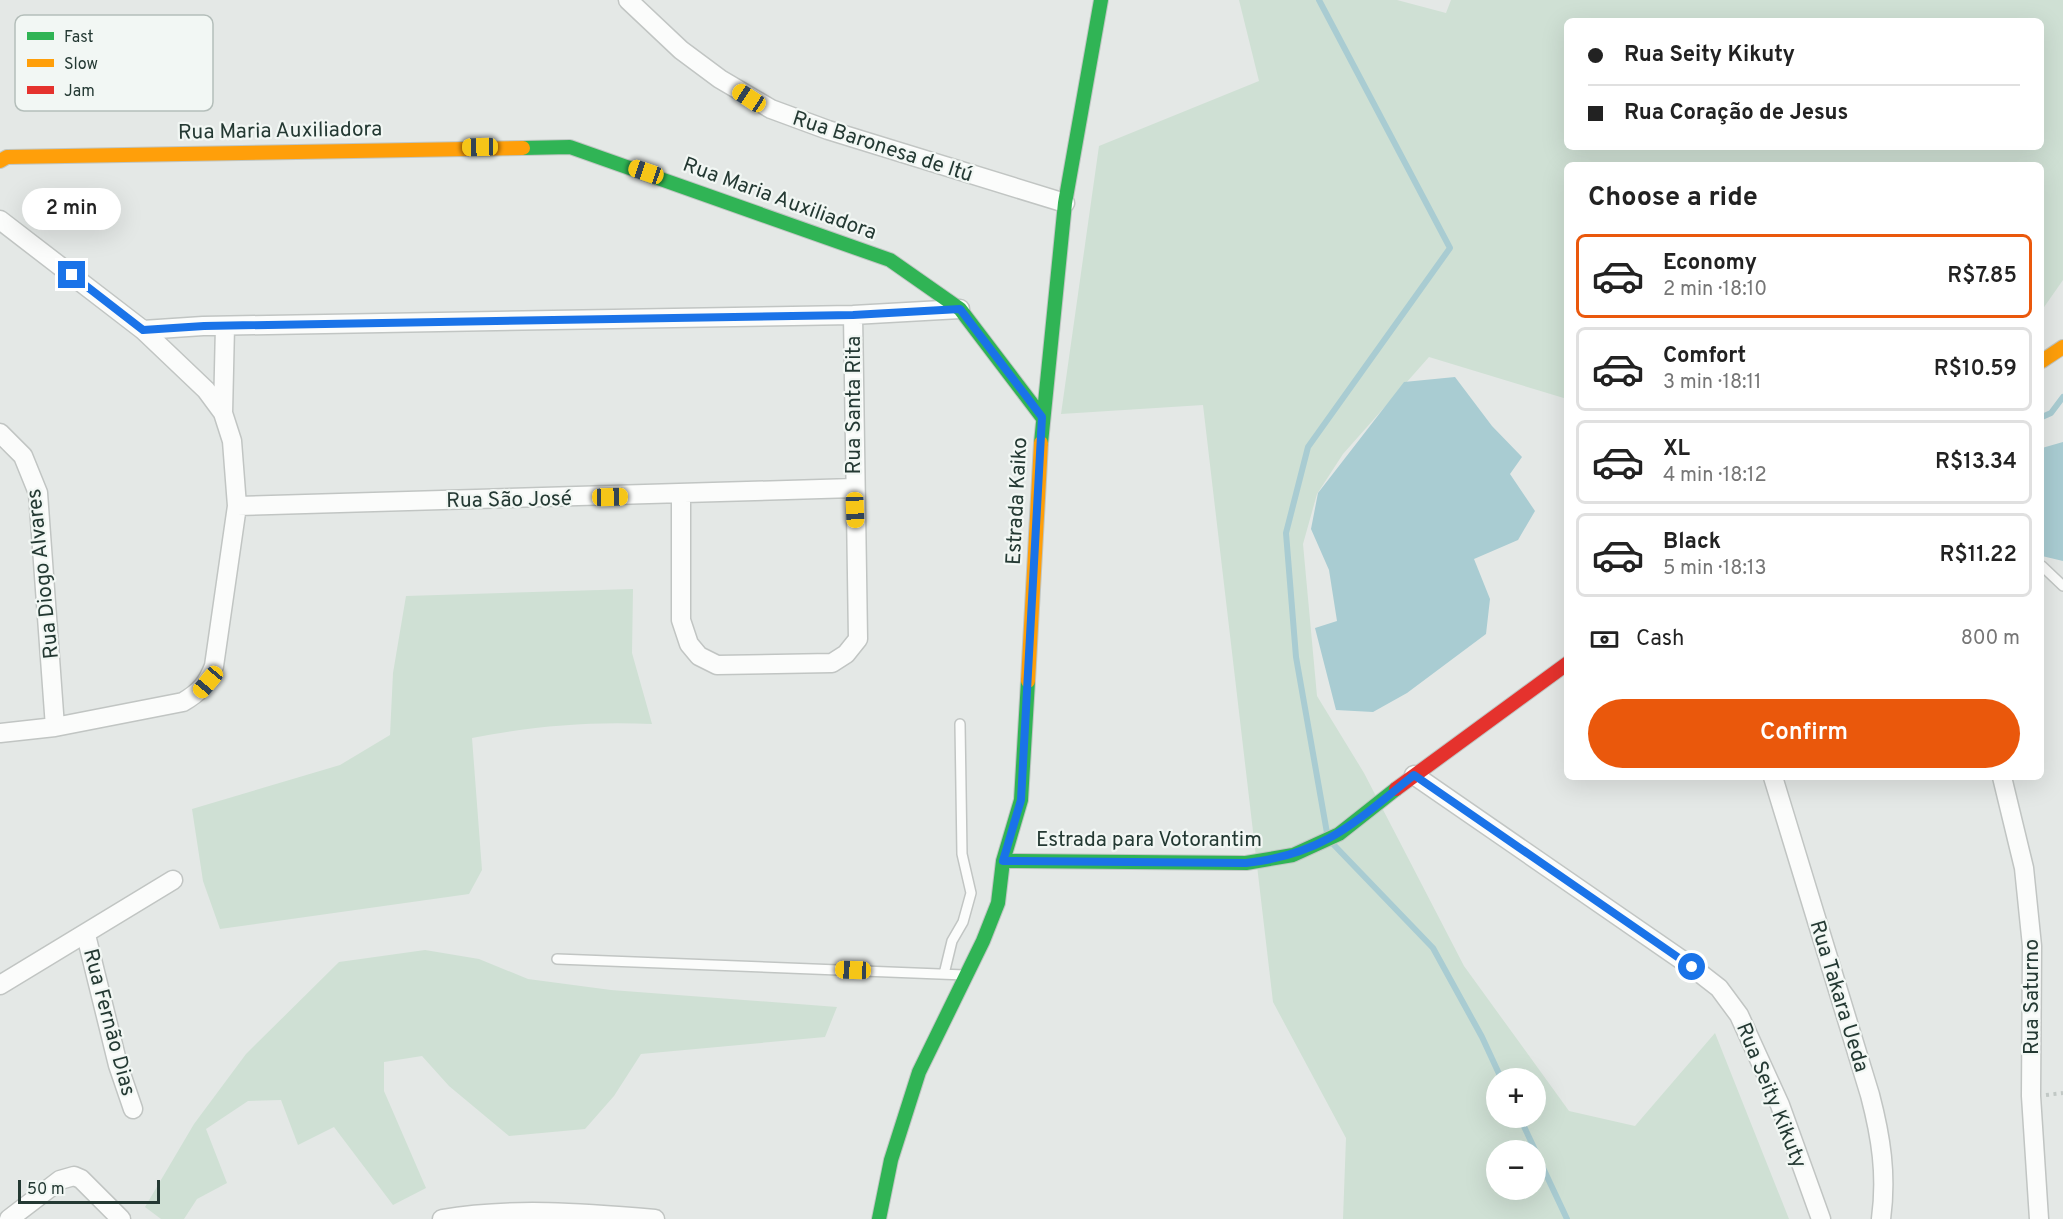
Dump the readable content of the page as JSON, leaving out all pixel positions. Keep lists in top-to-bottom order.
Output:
{
  "streets": {
    "street": [
      "Rua Maria Auxiliadora",
      "Rua Baronesa de Itú",
      "Rua Santa Rita",
      "Rua São José",
      "Estrada Kaiko",
      "Rua Diogo Alvares",
      "Estrada para Votorantim",
      "Rua Takara Ueda",
      "Rua Saturno",
      "Rua Fernão Dias",
      "Rua Seity Kikuty"
    ]
  },
  "crossings": [
    ["Rua Maria Auxiliadora", "Estrada Kaiko"],
    ["Rua Baronesa de Itú", "Estrada Kaiko"],
    ["Rua Santa Rita", "Rua São José"],
    ["Estrada Kaiko", "Estrada para Votorantim"],
    ["Estrada para Votorantim", "Rua Seity Kikuty"]
  ],
  "legend": ["Fast", "Slow", "Jam"],
  "scale_bar": "50 m",
  "page": {
    "banner": ["Rua Seity Kikuty", "Rua Coração de Jesus"],
    "heading": "Choose a ride",
    "bubble": "2 min",
    "list": [
      {
        "name": "Economy",
        "note": "2 min · 18:10",
        "value": "R$7.85"
      },
      {
        "name": "Comfort",
        "note": "3 min · 18:11",
        "value": "R$10.59"
      },
      {
        "name": "XL",
        "note": "4 min · 18:12",
        "value": "R$13.34"
      },
      {
        "name": "Black",
        "note": "5 min · 18:13",
        "value": "R$11.22"
      }
    ],
    "pay": ["Cash", "800 m"],
    "buttons": "Confirm",
    "map_buttons": ["+", "−"],
    "scale": "50 m"
  }
}
